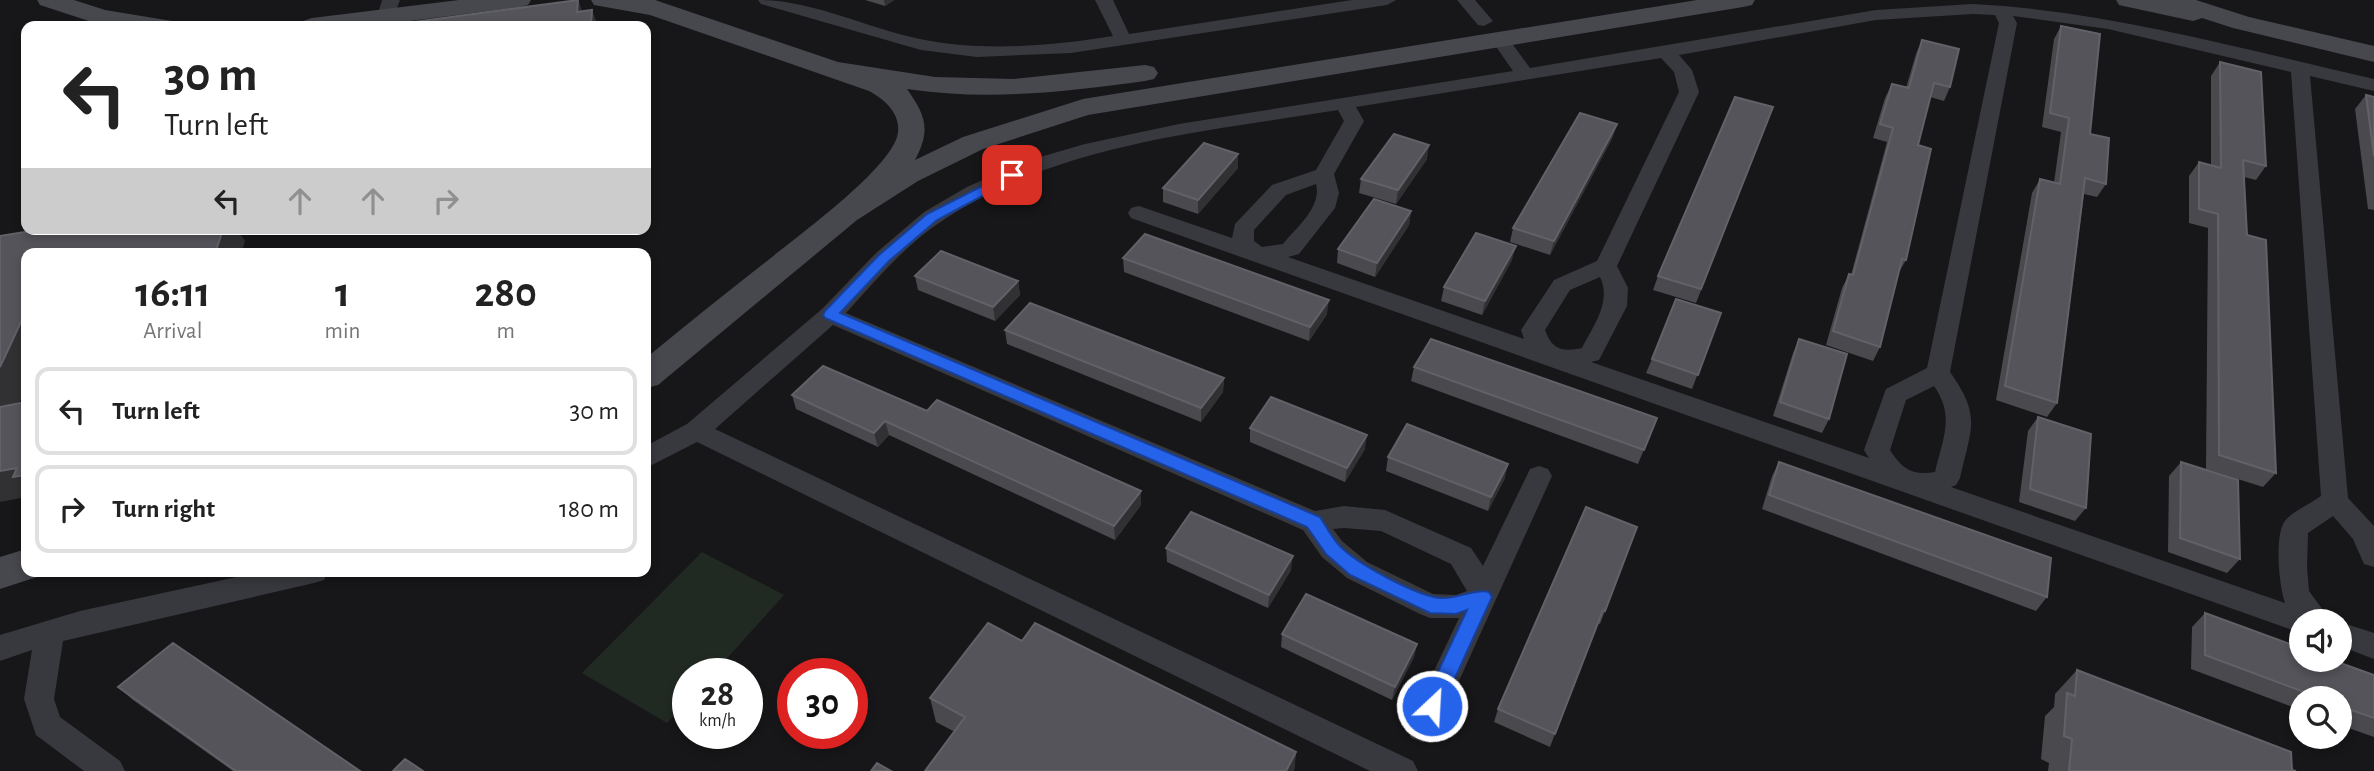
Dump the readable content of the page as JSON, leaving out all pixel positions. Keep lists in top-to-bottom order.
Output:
{
  "page": {
    "turn": ["30 m", "Turn left"],
    "eta": [
      "16:11",
      "Arrival",
      "1",
      "min",
      "280",
      "m"
    ],
    "list": [
      {
        "name": "Turn left",
        "value": "30 m"
      },
      {
        "name": "Turn right",
        "value": "180 m"
      }
    ],
    "speed": "28 km/h",
    "limit": "30"
  }
}
